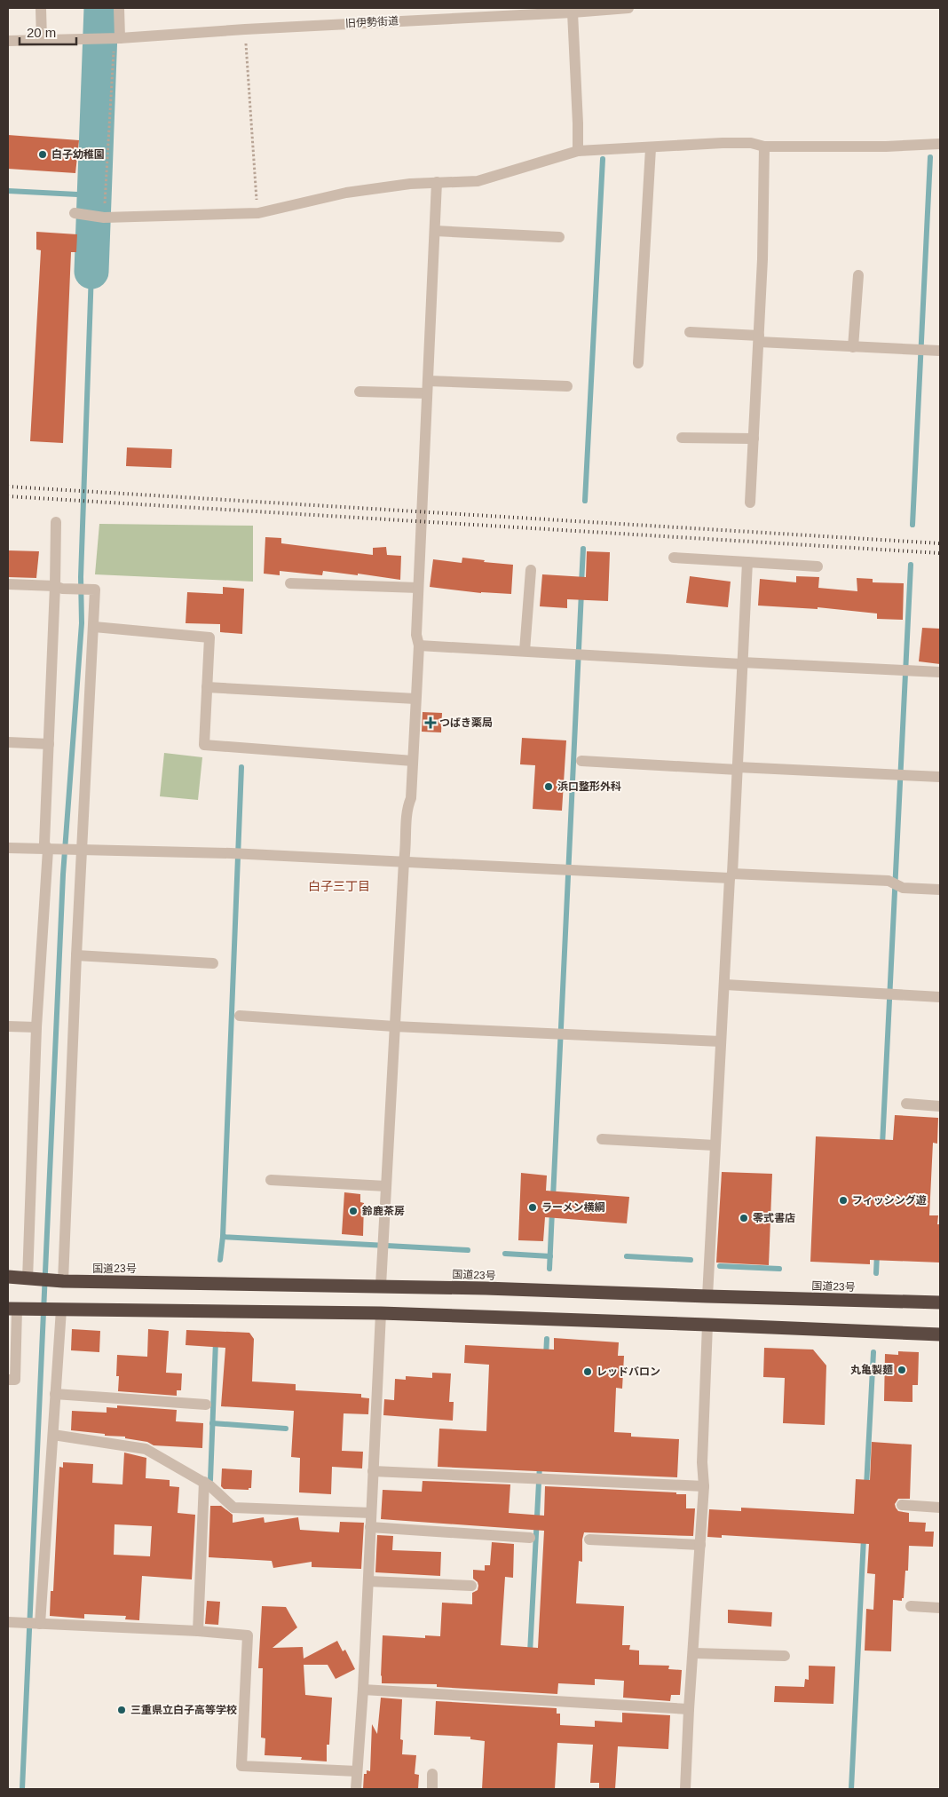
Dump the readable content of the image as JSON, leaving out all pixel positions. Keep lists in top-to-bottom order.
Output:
{
  "streets": {
    "highway": ["国道23号"],
    "street": ["旧伊勢街道"]
  },
  "districts": ["白子三丁目"],
  "places": {
    "other": [
      "白子幼稚園",
      "浜口整形外科",
      "フィッシング遊",
      "ラーメン横綱",
      "鈴鹿茶房",
      "零式書店",
      "丸亀製麺",
      "レッドバロン",
      "三重県立白子高等学校"
    ],
    "health": ["つばき薬局"]
  },
  "scale_bar": "20 m"
}
